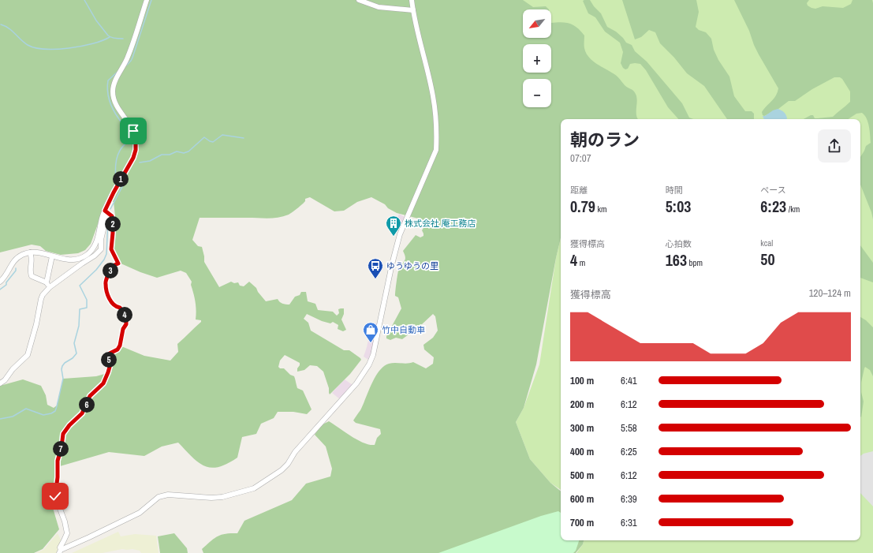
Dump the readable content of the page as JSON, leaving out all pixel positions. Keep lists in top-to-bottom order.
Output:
{
  "places": {
    "building": ["株式会社 庵工務店"],
    "bus stop": ["ゆうゆうの里"],
    "shop": ["竹中自動車"]
  },
  "north": "bottom left",
  "page": {
    "map_buttons": ["+", "−"],
    "heading": ["朝のラン", "07:07"],
    "pins": [
      "1",
      "2",
      "3",
      "4",
      "5",
      "6",
      "7"
    ],
    "stats": [
      ["距離", "0.79 km"],
      ["時間", "5:03"],
      ["ペース", "6:23 /km"],
      ["獲得標高", "4 m"],
      ["心拍数", "163 bpm"],
      ["kcal", "50"]
    ],
    "chart": ["獲得標高", "120–124 m"],
    "list": [
      {
        "name": "100 m",
        "note": "6:41"
      },
      {
        "name": "200 m",
        "note": "6:12"
      },
      {
        "name": "300 m",
        "note": "5:58"
      },
      {
        "name": "400 m",
        "note": "6:25"
      },
      {
        "name": "500 m",
        "note": "6:12"
      },
      {
        "name": "600 m",
        "note": "6:39"
      },
      {
        "name": "700 m",
        "note": "6:31"
      }
    ]
  }
}
